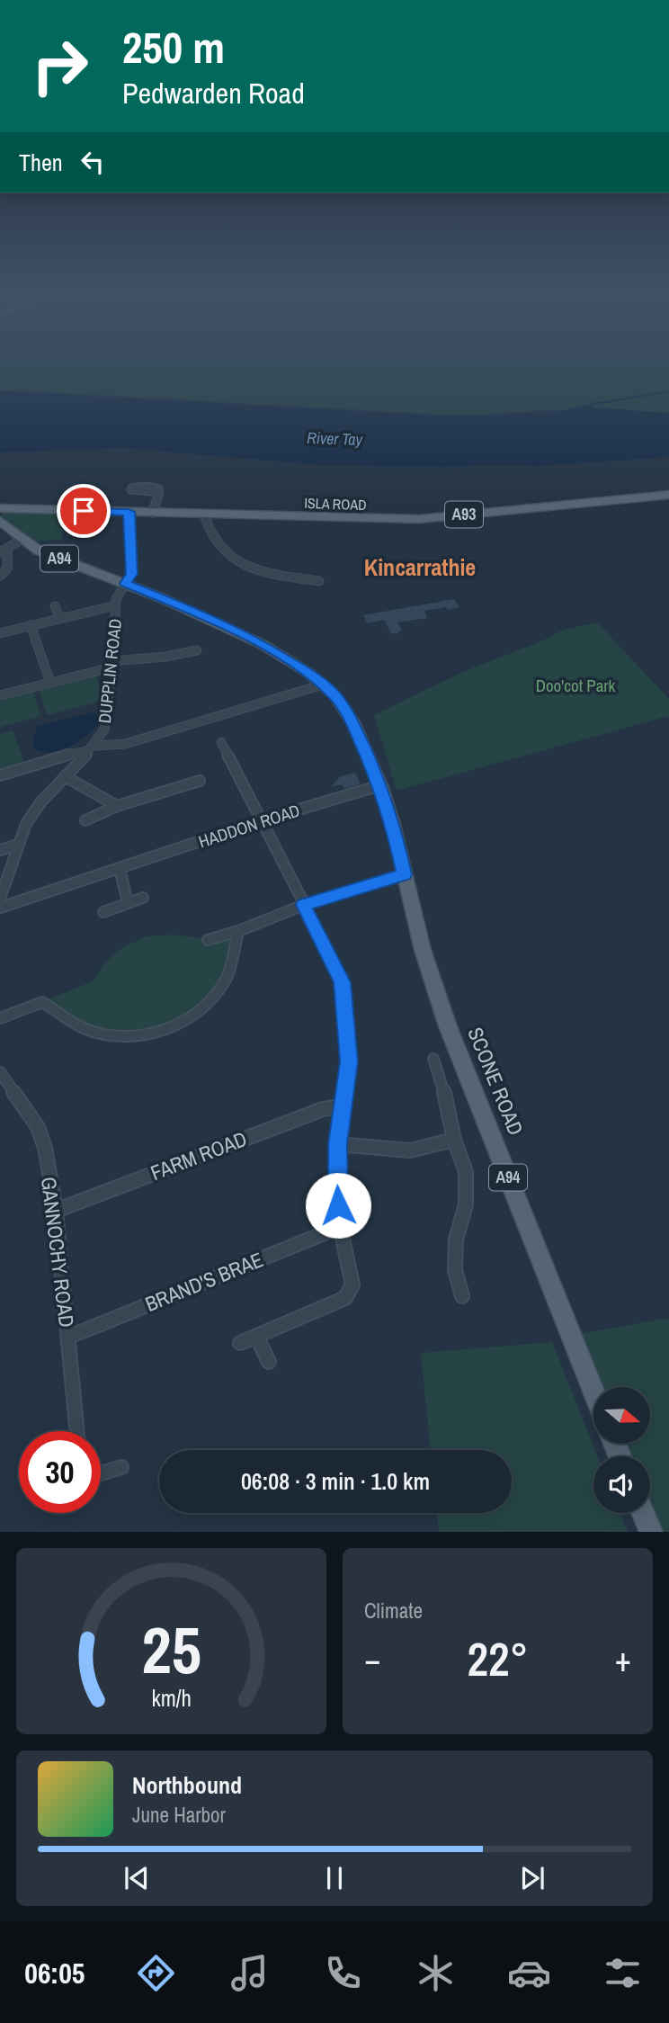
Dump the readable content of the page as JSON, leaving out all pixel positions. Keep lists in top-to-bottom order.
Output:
{
  "streets": {
    "main road": [
      "ISLA ROAD",
      "A93",
      "A94",
      "SCONE ROAD"
    ],
    "street": [
      "DUPPLIN ROAD",
      "HADDON ROAD",
      "FARM ROAD",
      "GANNOCHY ROAD",
      "BRAND'S BRAE"
    ]
  },
  "crossings": [
    ["ISLA ROAD", "DUPPLIN ROAD"],
    ["A94", "DUPPLIN ROAD"],
    ["A94", "HADDON ROAD"],
    ["A94", "SCONE ROAD"],
    ["FARM ROAD", "GANNOCHY ROAD"],
    ["GANNOCHY ROAD", "BRAND'S BRAE"]
  ],
  "districts": ["Kincarrathie"],
  "water": ["River Tay"],
  "parks": ["Doo'cot Park"],
  "north": "right",
  "page": {
    "turn": ["250 m", "Pedwarden Road"],
    "then": "Then",
    "limit": "30",
    "trip": "06:08 · 3 min · 1.0 km",
    "tile": "Climate",
    "heat": ["−", "22°", "+"],
    "song": ["Northbound", "June Harbor"],
    "tabs": "06:05",
    "gauge": ["25", "km/h"]
  }
}
